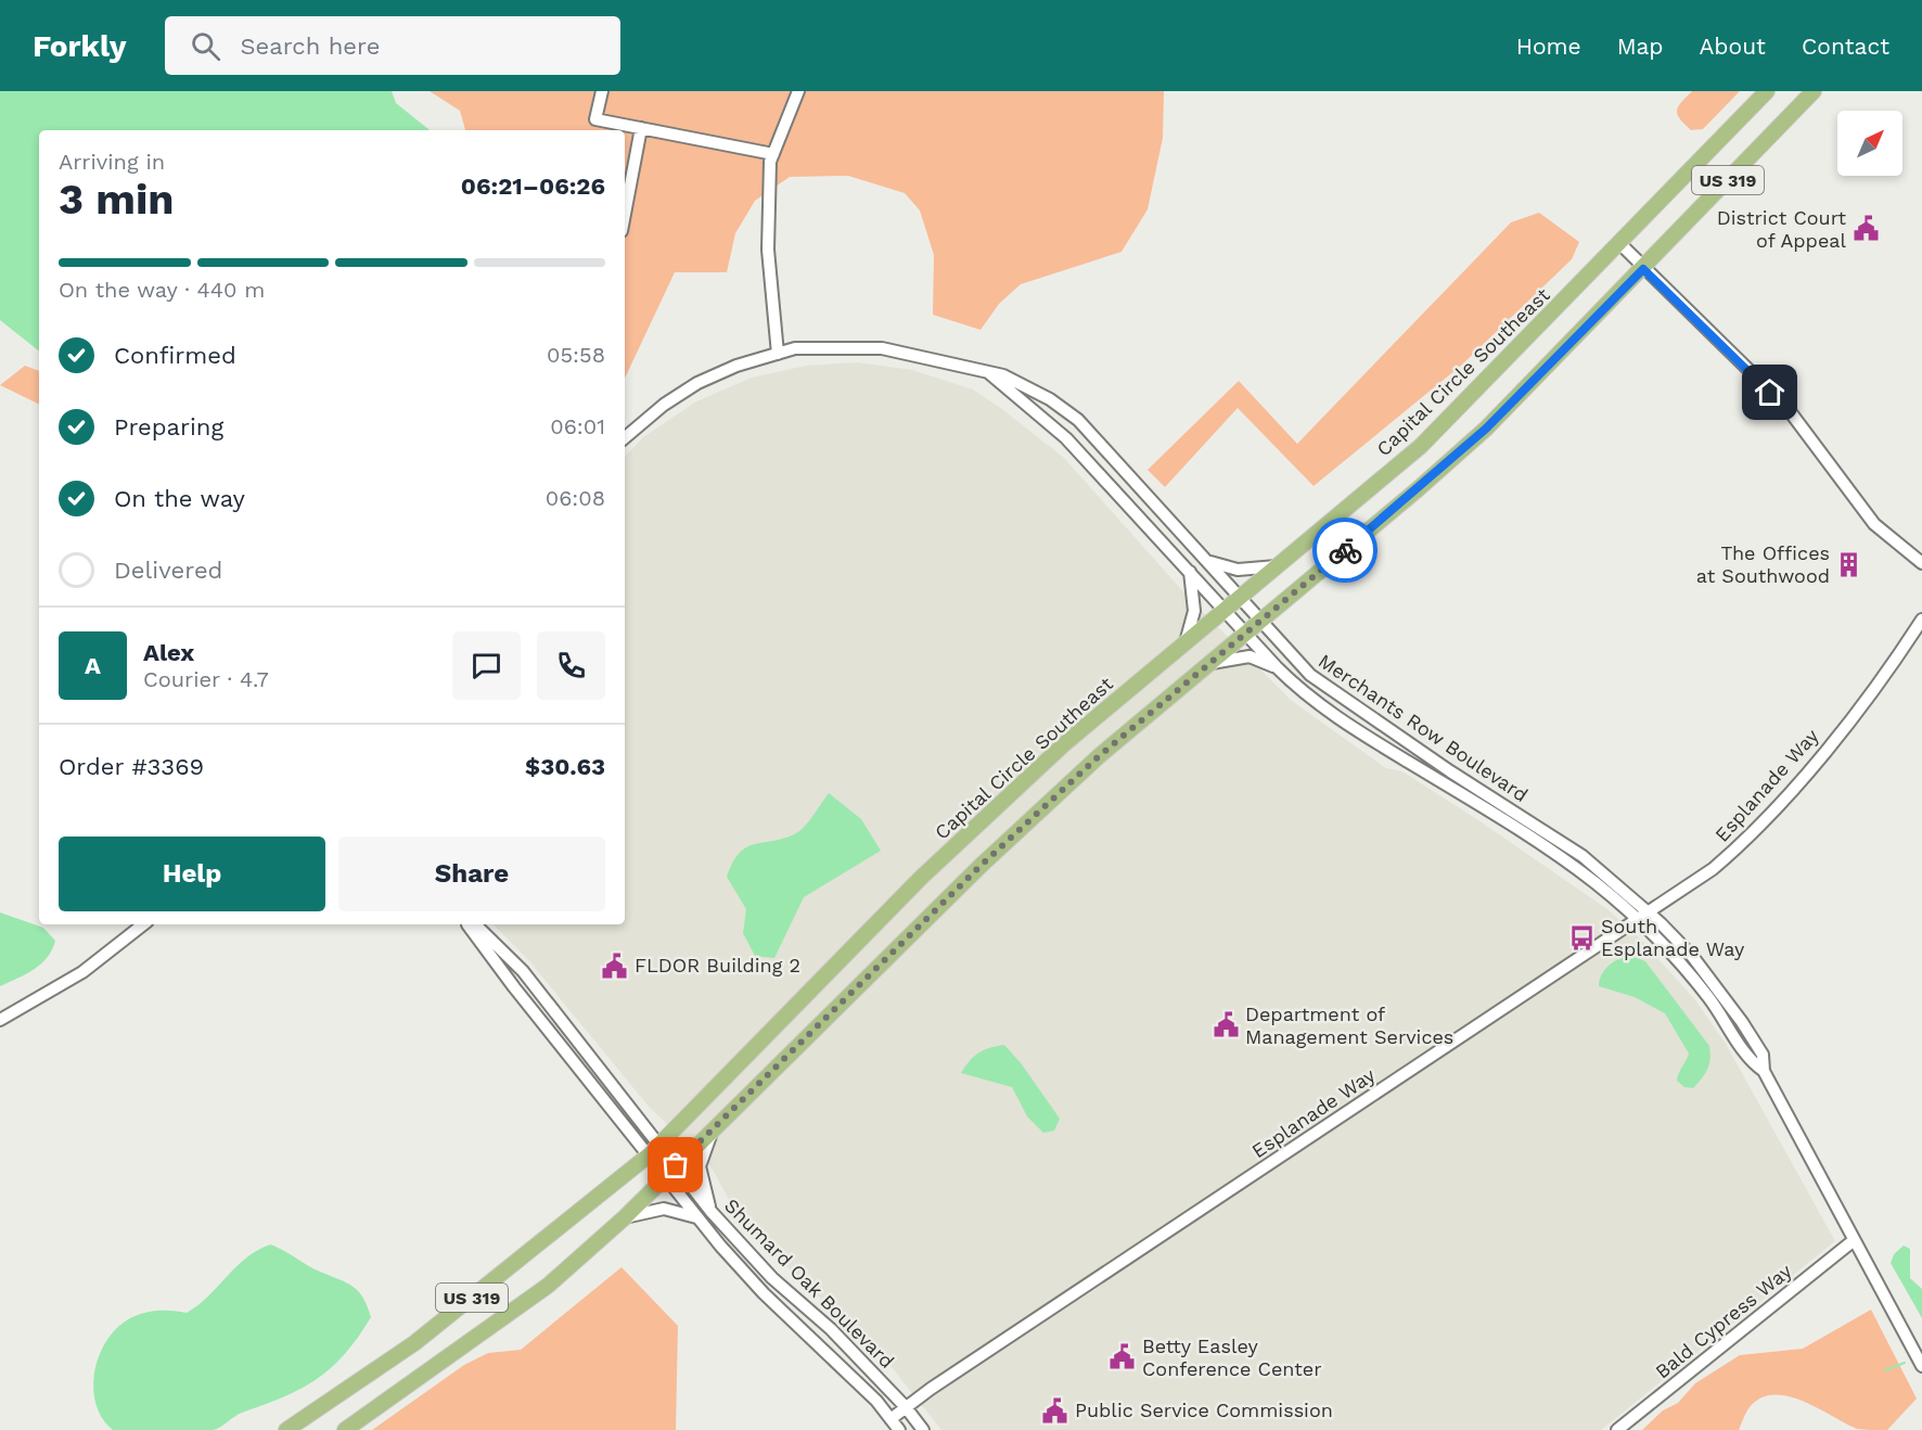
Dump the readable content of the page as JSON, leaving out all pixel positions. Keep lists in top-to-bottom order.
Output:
{
  "streets": {
    "main road": ["US 319", "Capital Circle Southeast"],
    "street": [
      "Merchants Row Boulevard",
      "Esplanade Way",
      "Shumard Oak Boulevard",
      "Bald Cypress Way"
    ]
  },
  "crossings": [
    ["US 319", "Merchants Row Boulevard"],
    ["US 319", "Shumard Oak Boulevard"],
    ["Capital Circle Southeast", "Merchants Row Boulevard"],
    ["Capital Circle Southeast", "Shumard Oak Boulevard"],
    ["Merchants Row Boulevard", "Esplanade Way"],
    ["Merchants Row Boulevard", "Bald Cypress Way"],
    ["Esplanade Way", "Shumard Oak Boulevard"]
  ],
  "places": {
    "public building": [
      "District Court of Appeal",
      "FLDOR Building 2",
      "Department of Management Services",
      "Betty Easley Conference Center",
      "Public Service Commission"
    ],
    "building": ["The Offices at Southwood"],
    "bus stop": ["South Esplanade Way"]
  },
  "north": "top right",
  "page": {
    "header": "Forkly",
    "search": "Search here",
    "nav": [
      "Home",
      "Map",
      "About",
      "Contact"
    ],
    "heading": ["3 min", "Arriving in", "06:21–06:26"],
    "panel": [
      "Alex",
      "Courier · 4.7",
      "Order #3369",
      "$30.63"
    ],
    "bar": "On the way · 440 m",
    "list": [
      ["Confirmed", "05:58"],
      ["Preparing", "06:01"],
      ["On the way", "06:08"],
      "Delivered"
    ],
    "round": "A",
    "buttons": ["Help", "Share"]
  }
}
